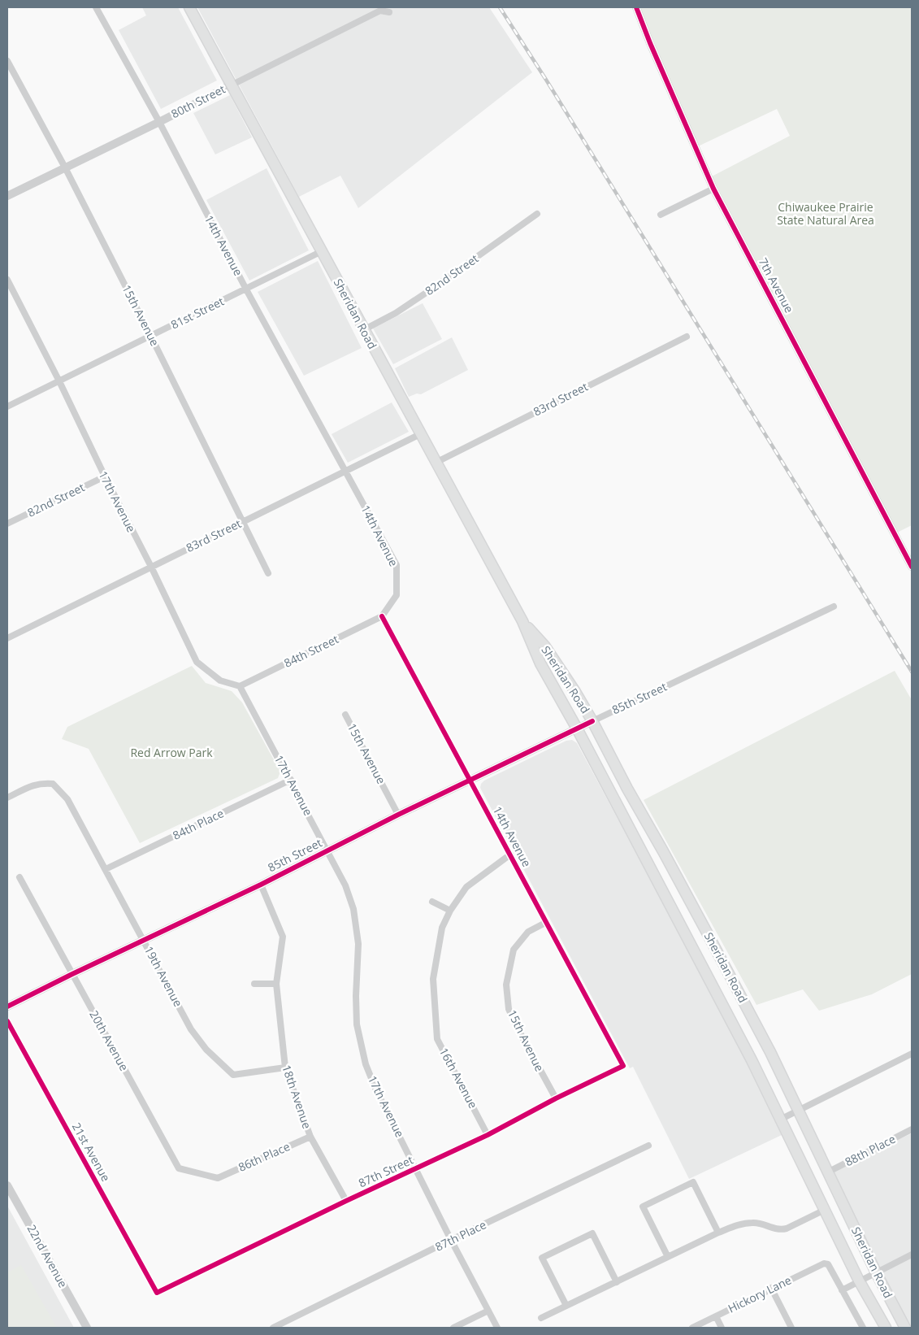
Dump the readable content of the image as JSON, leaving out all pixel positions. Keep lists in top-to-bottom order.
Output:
{
  "streets": {
    "main road": ["Sheridan Road"],
    "street": [
      "80th Street",
      "14th Avenue",
      "82nd Street",
      "7th Avenue",
      "81st Street",
      "15th Avenue",
      "83rd Street",
      "17th Avenue",
      "84th Street",
      "85th Street",
      "84th Place",
      "19th Avenue",
      "20th Avenue",
      "16th Avenue",
      "18th Avenue",
      "88th Place",
      "21st Avenue",
      "86th Place",
      "87th Street",
      "87th Place",
      "22nd Avenue",
      "Hickory Lane"
    ]
  },
  "crossings": [
    ["80th Street", "14th Avenue"],
    ["80th Street", "Sheridan Road"],
    ["80th Street", "15th Avenue"],
    ["14th Avenue", "81st Street"],
    ["14th Avenue", "15th Avenue"],
    ["14th Avenue", "83rd Street"],
    ["14th Avenue", "84th Street"],
    ["14th Avenue", "85th Street"],
    ["14th Avenue", "16th Avenue"],
    ["14th Avenue", "87th Street"],
    ["82nd Street", "Sheridan Road"],
    ["82nd Street", "17th Avenue"],
    ["81st Street", "Sheridan Road"],
    ["81st Street", "15th Avenue"],
    ["81st Street", "17th Avenue"],
    ["Sheridan Road", "83rd Street"],
    ["Sheridan Road", "85th Street"],
    ["Sheridan Road", "88th Place"],
    ["15th Avenue", "83rd Street"],
    ["15th Avenue", "85th Street"],
    ["15th Avenue", "87th Street"],
    ["83rd Street", "17th Avenue"],
    ["17th Avenue", "84th Street"],
    ["17th Avenue", "85th Street"],
    ["17th Avenue", "84th Place"],
    ["17th Avenue", "87th Street"],
    ["17th Avenue", "87th Place"],
    ["85th Street", "19th Avenue"],
    ["85th Street", "20th Avenue"],
    ["85th Street", "18th Avenue"],
    ["84th Place", "19th Avenue"],
    ["19th Avenue", "18th Avenue"],
    ["20th Avenue", "86th Place"],
    ["16th Avenue", "87th Street"],
    ["18th Avenue", "86th Place"],
    ["18th Avenue", "87th Street"],
    ["21st Avenue", "87th Street"]
  ],
  "parks": ["Chiwaukee Prairie State Natural Area", "Red Arrow Park"]
}
